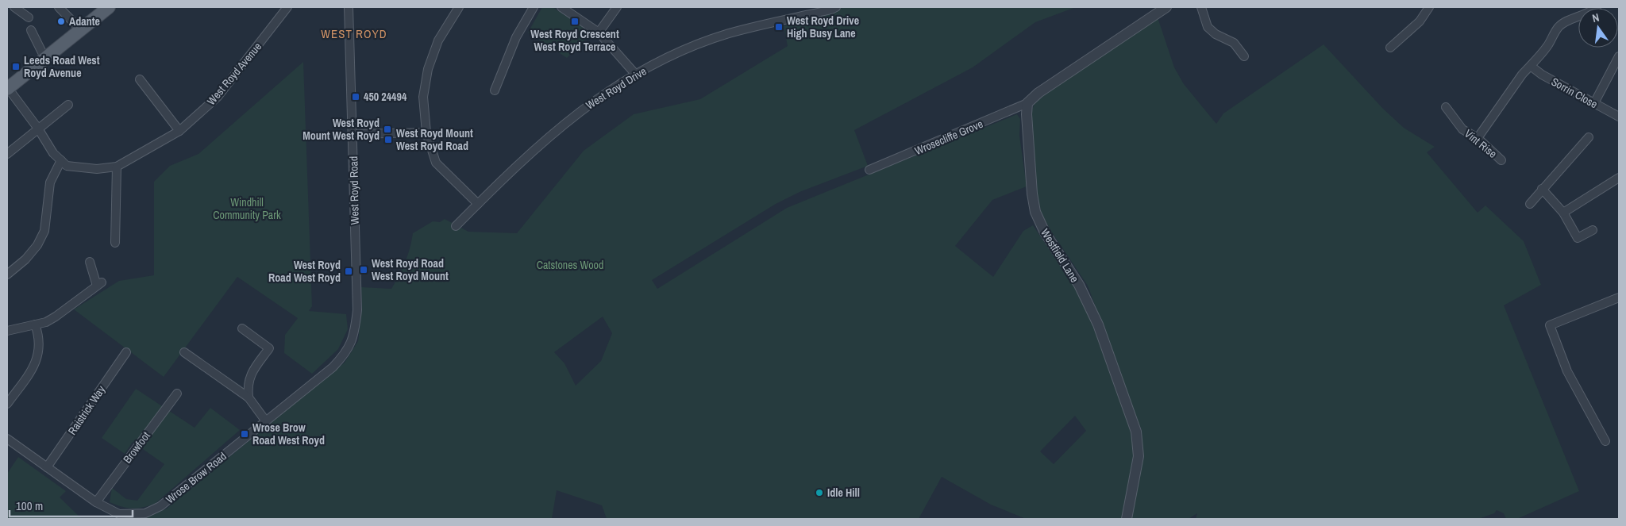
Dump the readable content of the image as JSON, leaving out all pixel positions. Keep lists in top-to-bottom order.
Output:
{
  "streets": {
    "street": [
      "West Royd Avenue",
      "West Royd Drive",
      "Sorrin Close",
      "Wrosecliffe Grove",
      "Vint Rise",
      "West Royd Road",
      "Westfield Lane",
      "Raistrick Way",
      "Browfoot",
      "Wrose Brow Road"
    ]
  },
  "crossings": [
    ["Wrosecliffe Grove", "Westfield Lane"],
    ["West Royd Road", "Wrose Brow Road"],
    ["Raistrick Way", "Wrose Brow Road"],
    ["Browfoot", "Wrose Brow Road"]
  ],
  "districts": ["WEST ROYD"],
  "parks": ["Windhill Community Park", "Catstones Wood"],
  "places": {
    "other": ["Adante", "Idle Hill"],
    "transit": [
      "West Royd Crescent West Royd Terrace",
      "West Royd Drive High Busy Lane",
      "Leeds Road West Royd Avenue",
      "450 24494",
      "West Royd Mount West Royd",
      "West Royd Mount West Royd Road",
      "West Royd Road West Royd Mount",
      "West Royd Road West Royd",
      "Wrose Brow Road West Royd"
    ]
  },
  "scale_bar": "100 m",
  "north": "top"
}
